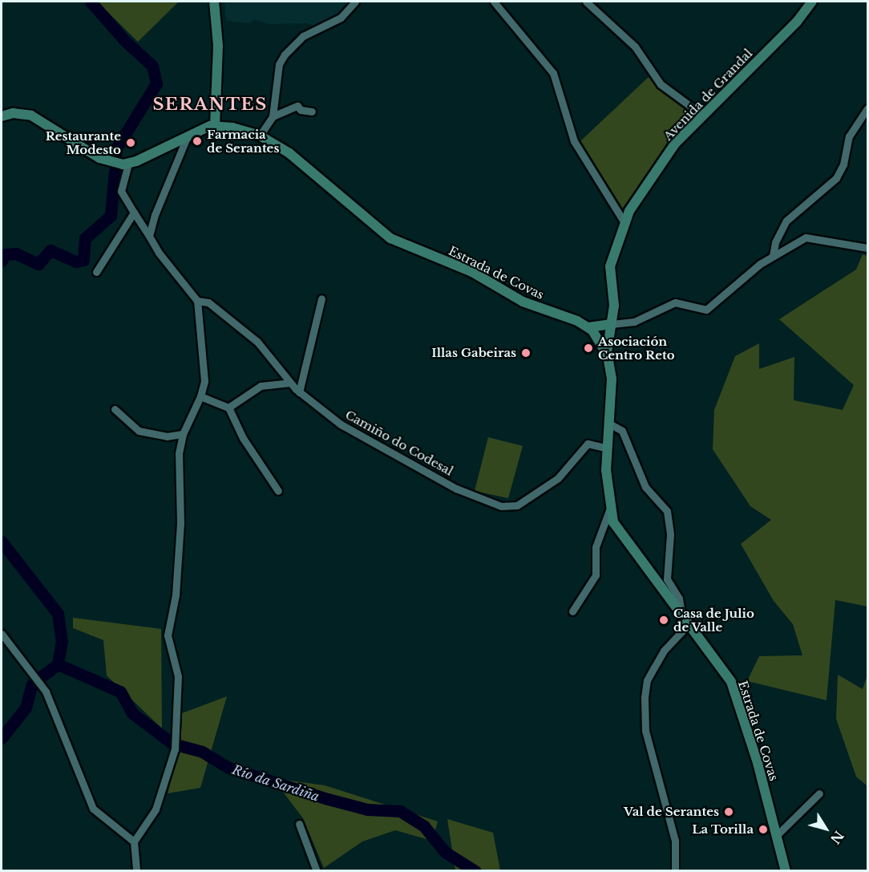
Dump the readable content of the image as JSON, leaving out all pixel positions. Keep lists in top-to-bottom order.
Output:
{
  "streets": {
    "main road": ["Avenida de Grandal", "Estrada de Covas"],
    "street": ["Camiño do Codesal"]
  },
  "crossings": [
    ["Avenida de Grandal", "Estrada de Covas"],
    ["Estrada de Covas", "Camiño do Codesal"]
  ],
  "districts": ["SERANTES"],
  "water": ["Río da Sardiña"],
  "places": [
    "Farmacia de Serantes",
    "Restaurante Modesto",
    "Asociación Centro Reto",
    "Illas Gabeiras",
    "Casa de Julio de Valle",
    "Val de Serantes",
    "La Torilla"
  ],
  "north": "bottom right"
}
